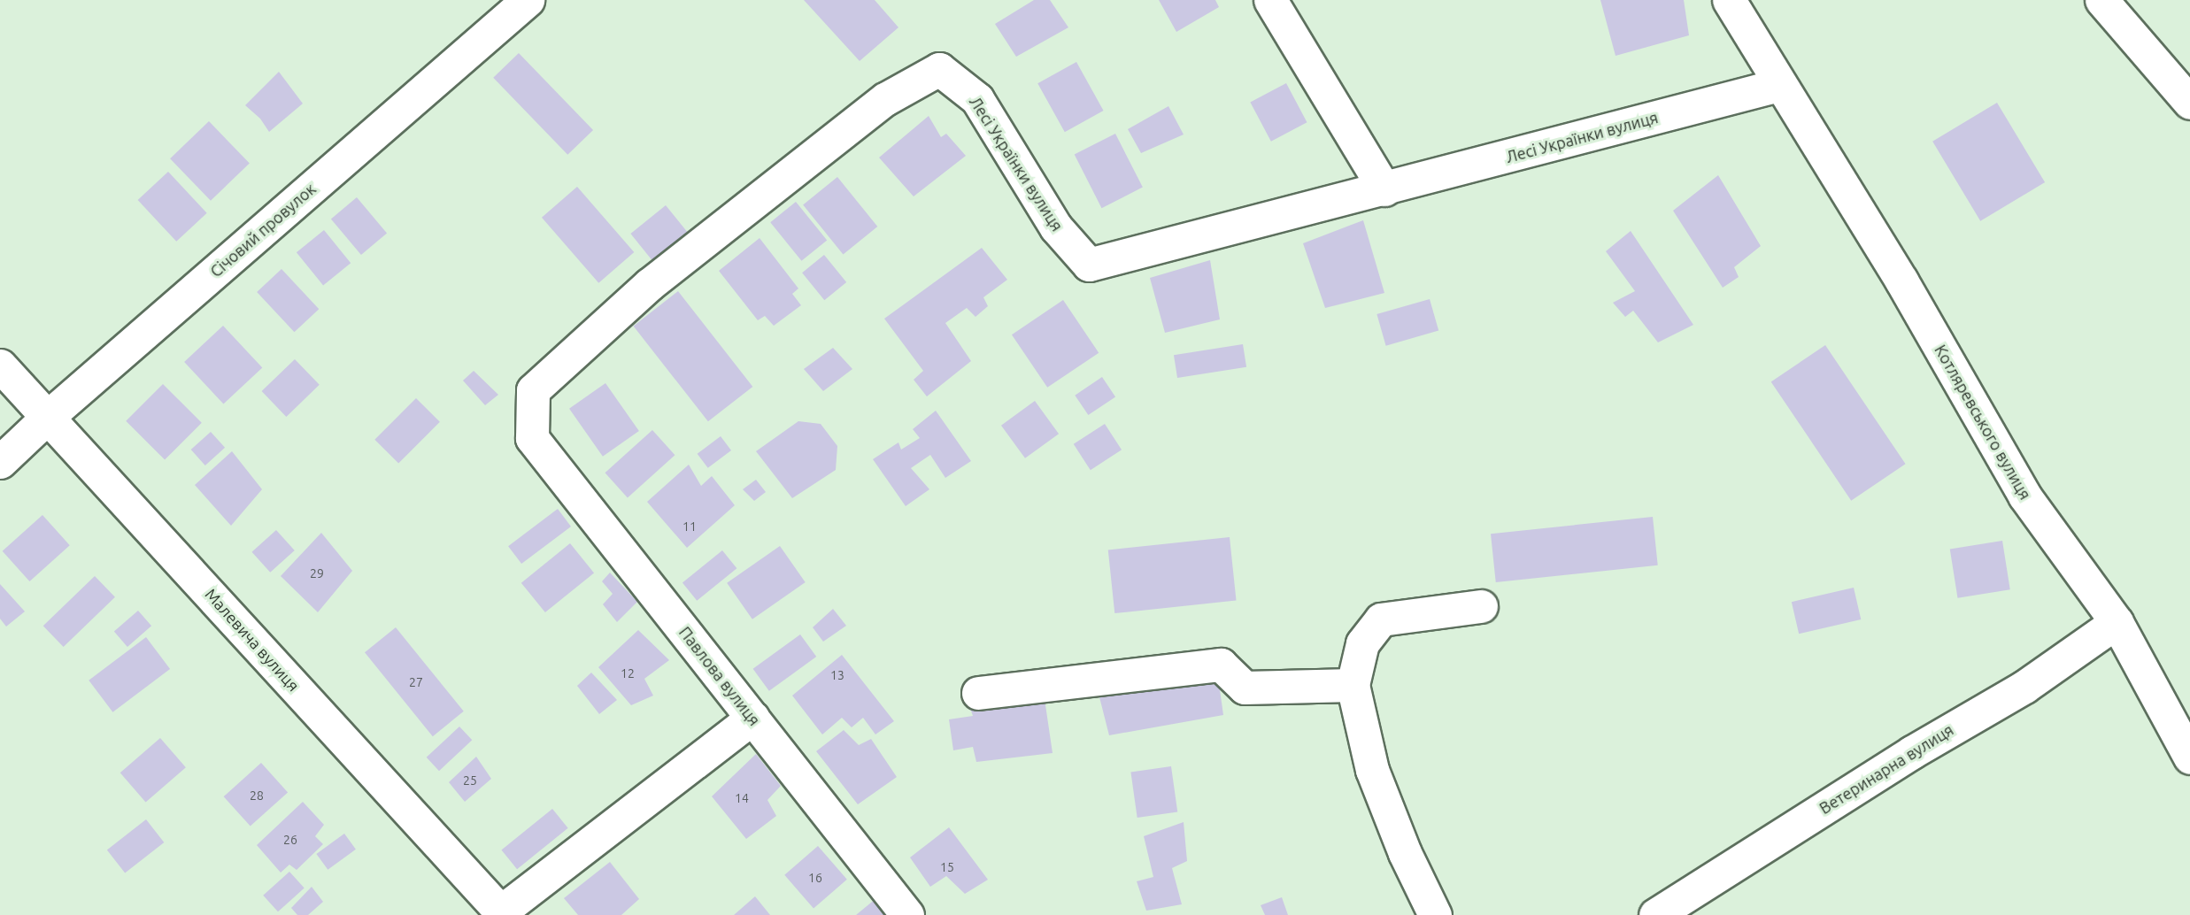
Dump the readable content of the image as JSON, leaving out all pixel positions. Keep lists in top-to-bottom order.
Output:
{
  "streets": {
    "street": [
      "Лесі Українки вулиця",
      "Січовий провулок",
      "Котляревського вулиця",
      "Малевича вулиця",
      "Павлова вулиця",
      "Ветеринарна вулиця"
    ]
  },
  "crossings": [
    ["Лесі Українки вулиця", "Котляревського вулиця"],
    ["Лесі Українки вулиця", "Павлова вулиця"],
    ["Січовий провулок", "Малевича вулиця"],
    ["Котляревського вулиця", "Ветеринарна вулиця"]
  ],
  "house_numbers": [
    "11",
    "29",
    "12",
    "13",
    "27",
    "25",
    "28",
    "14",
    "26",
    "15",
    "16"
  ]
}
